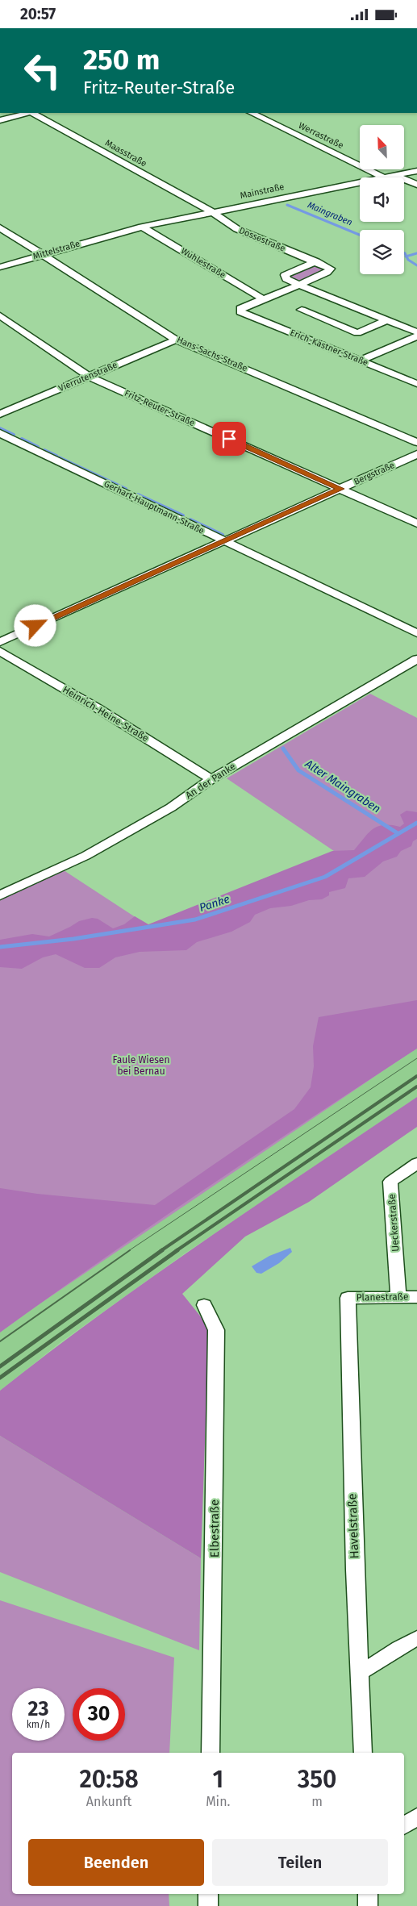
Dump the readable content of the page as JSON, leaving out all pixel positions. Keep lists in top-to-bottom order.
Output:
{
  "streets": {
    "street": [
      "Werrastraße",
      "Maasstraße",
      "Mainstraße",
      "Dossestraße",
      "Mittelstraße",
      "Wuhlestraße",
      "Erich-Kästner-Straße",
      "Hans-Sachs-Straße",
      "Vierrutenstraße",
      "Fritz-Reuter-Straße",
      "Bergstraße",
      "Gerhart-Hauptmann-Straße",
      "Heinrich-Heine-Straße",
      "An der Panke",
      "Ueckerstraße",
      "Planestraße",
      "Havelstraße",
      "Elbestraße"
    ]
  },
  "crossings": [
    ["Werrastraße", "Mainstraße"],
    ["Maasstraße", "Mainstraße"],
    ["Maasstraße", "Dossestraße"],
    ["Mainstraße", "Dossestraße"],
    ["Mainstraße", "Mittelstraße"],
    ["Mainstraße", "Wuhlestraße"],
    ["Mittelstraße", "Hans-Sachs-Straße"],
    ["Wuhlestraße", "Erich-Kästner-Straße"],
    ["Hans-Sachs-Straße", "Vierrutenstraße"],
    ["Vierrutenstraße", "Fritz-Reuter-Straße"],
    ["Fritz-Reuter-Straße", "Bergstraße"],
    ["Bergstraße", "Gerhart-Hauptmann-Straße"],
    ["Heinrich-Heine-Straße", "An der Panke"],
    ["Ueckerstraße", "Planestraße"],
    ["Planestraße", "Havelstraße"]
  ],
  "water": ["Maingraben", "Alter Maingraben", "Panke"],
  "parks": ["Faule Wiesen bei Bernau"],
  "north": "top left",
  "page": {
    "status": "20:57",
    "turn": ["250 m", "Fritz-Reuter-Straße"],
    "speed": "23 km/h",
    "limit": "30",
    "eta": [
      "20:58",
      "Ankunft",
      "1",
      "Min.",
      "350",
      "m"
    ],
    "buttons": ["Beenden", "Teilen"]
  }
}
